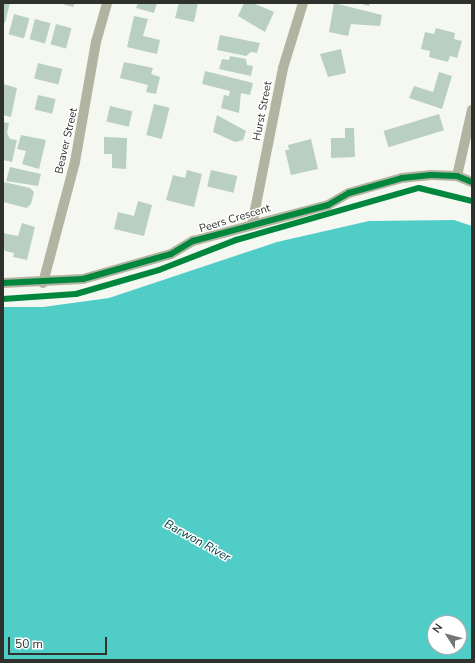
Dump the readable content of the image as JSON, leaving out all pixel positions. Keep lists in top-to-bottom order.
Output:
{
  "streets": {
    "street": ["Hurst Street", "Beaver Street", "Peers Crescent"]
  },
  "crossings": [
    ["Hurst Street", "Peers Crescent"],
    ["Beaver Street", "Peers Crescent"]
  ],
  "water": ["Barwon River"],
  "scale_bar": "50 m",
  "north": "top left"
}
